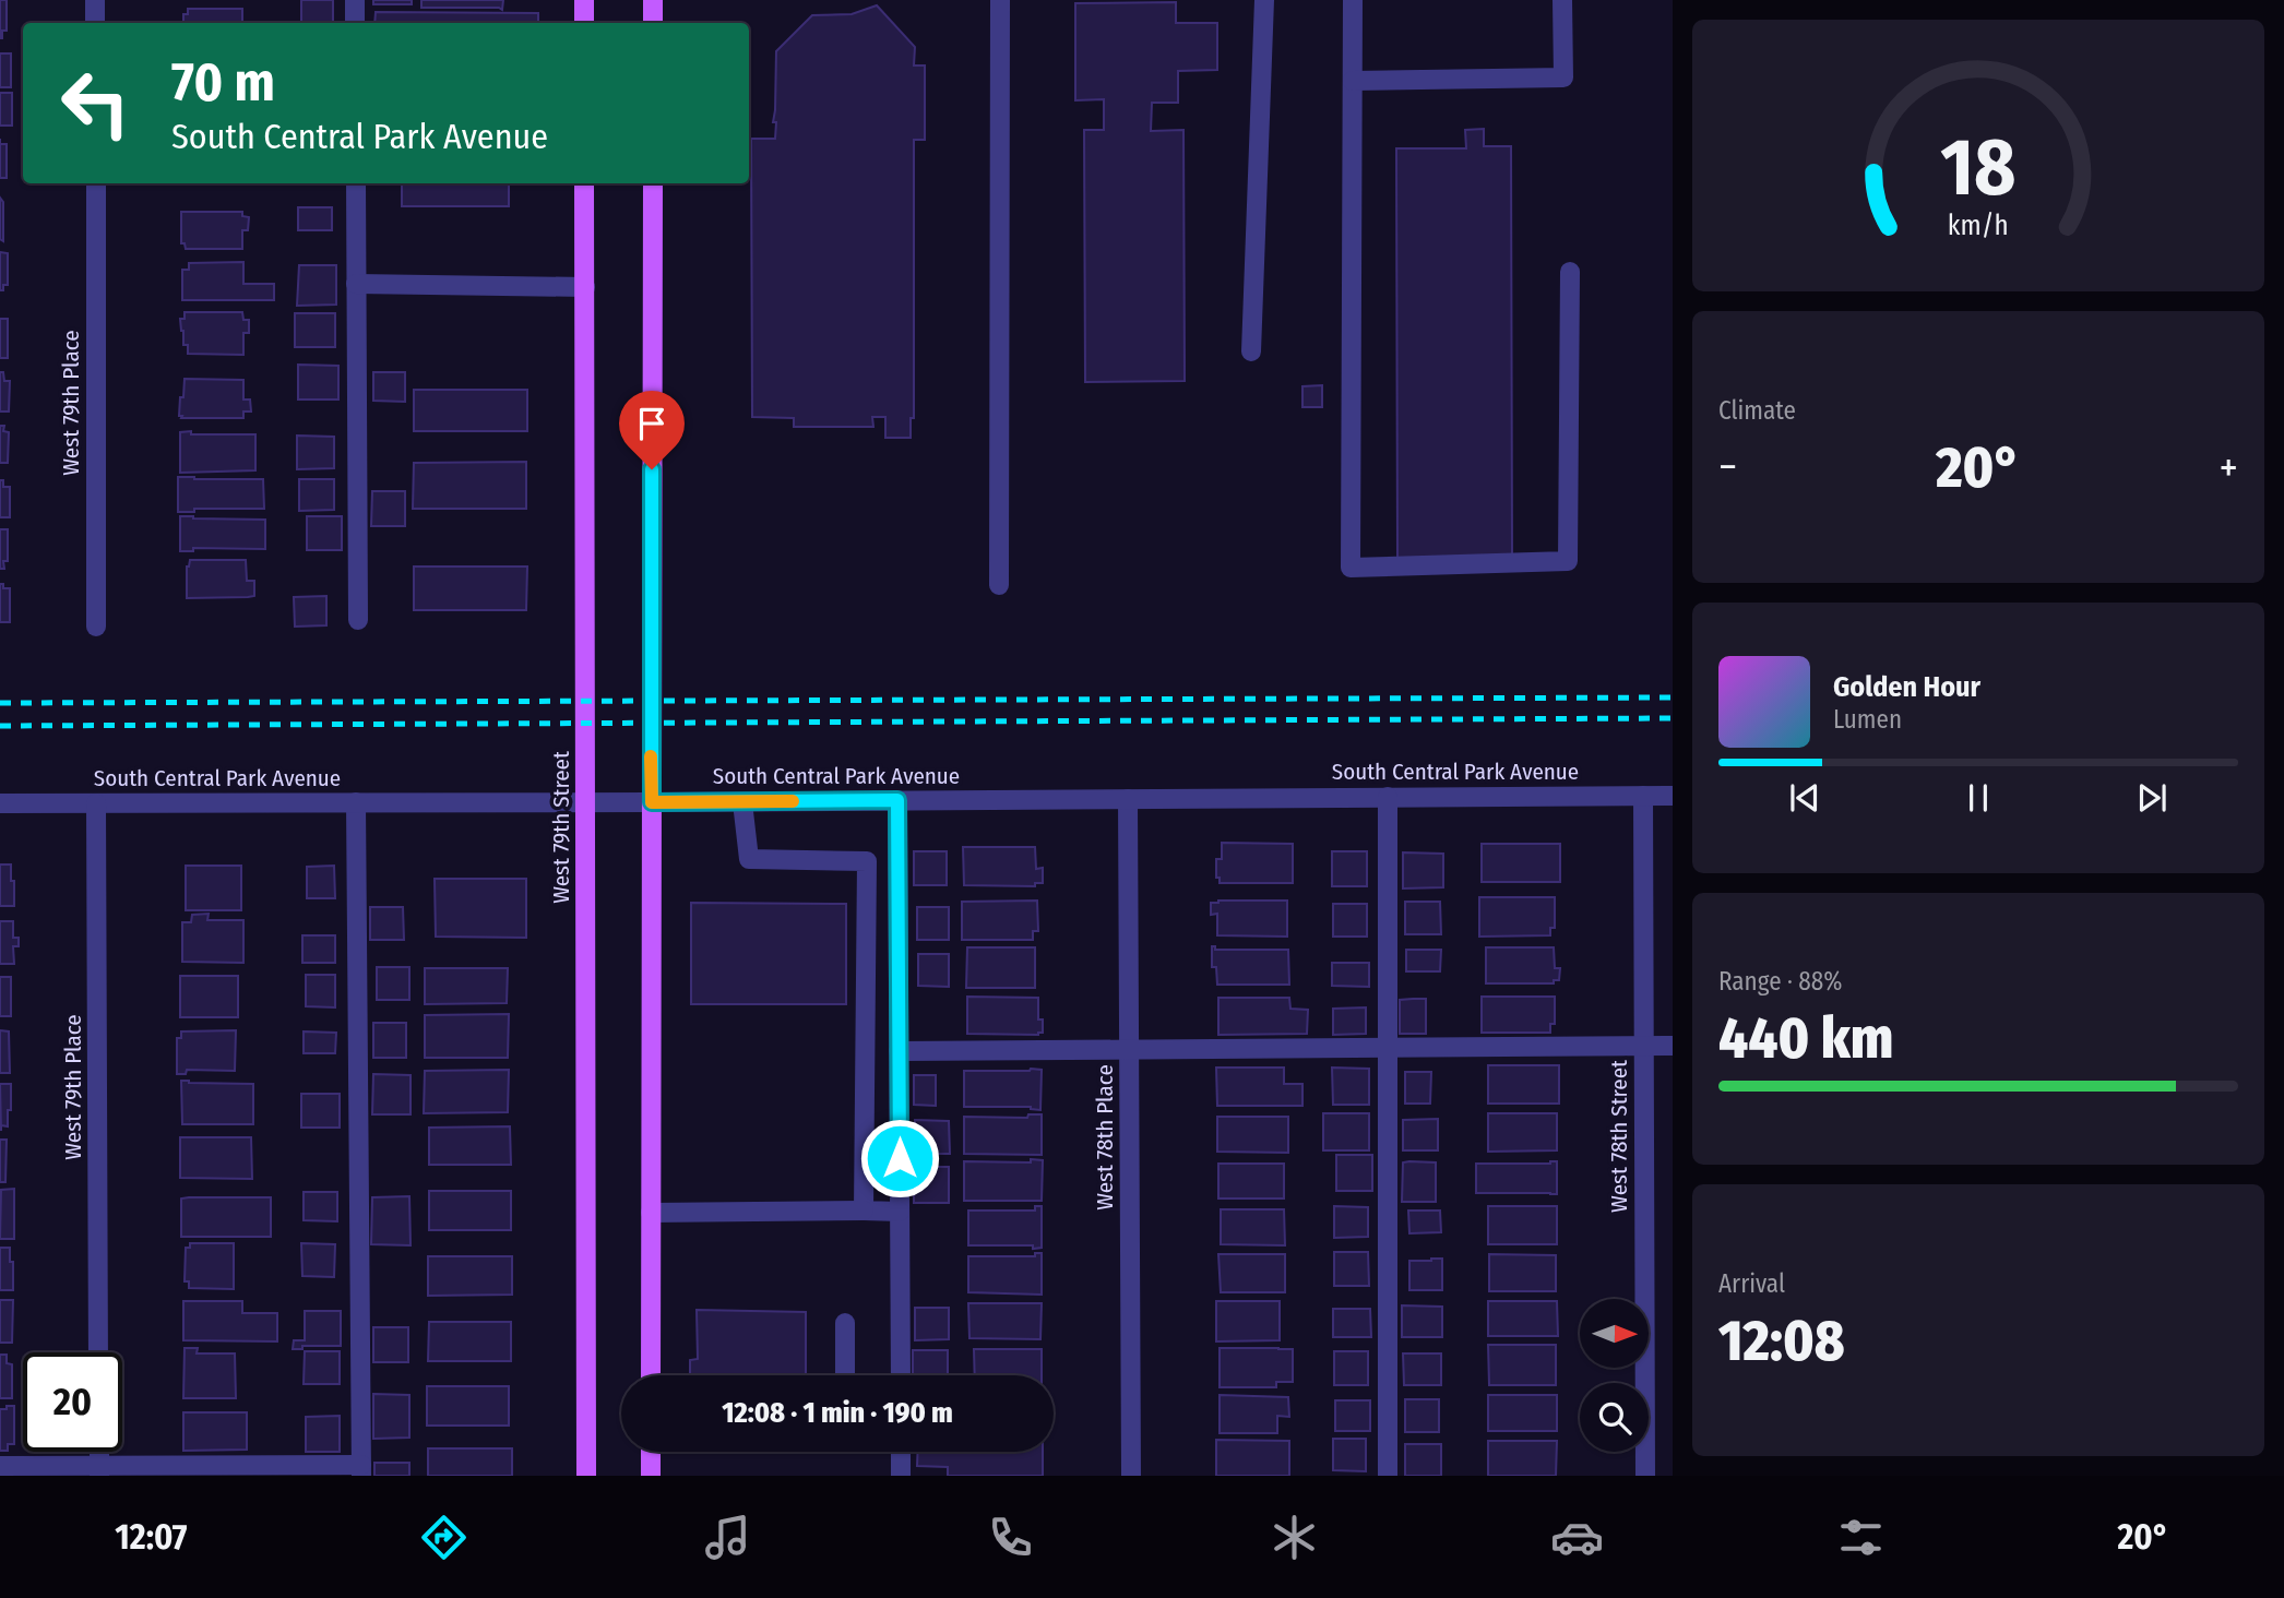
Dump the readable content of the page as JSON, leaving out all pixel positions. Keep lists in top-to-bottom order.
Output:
{
  "streets": {
    "main road": ["West 79th Street"],
    "street": [
      "West 79th Place",
      "South Central Park Avenue",
      "West 78th Street",
      "West 78th Place"
    ]
  },
  "crossings": [
    ["West 79th Place", "South Central Park Avenue"],
    ["South Central Park Avenue", "West 79th Street"],
    ["South Central Park Avenue", "West 78th Street"],
    ["South Central Park Avenue", "West 78th Place"]
  ],
  "north": "right",
  "page": {
    "turn": ["70 m", "South Central Park Avenue"],
    "tile": [
      "Climate",
      ["Range · 88%", "440 km"],
      ["Arrival", "12:08"]
    ],
    "heat": ["−", "20°", "+"],
    "song": ["Golden Hour", "Lumen"],
    "limit": "20",
    "trip": "12:08 · 1 min · 190 m",
    "tabs": ["12:07", "20°"],
    "gauge": ["18", "km/h"]
  }
}
